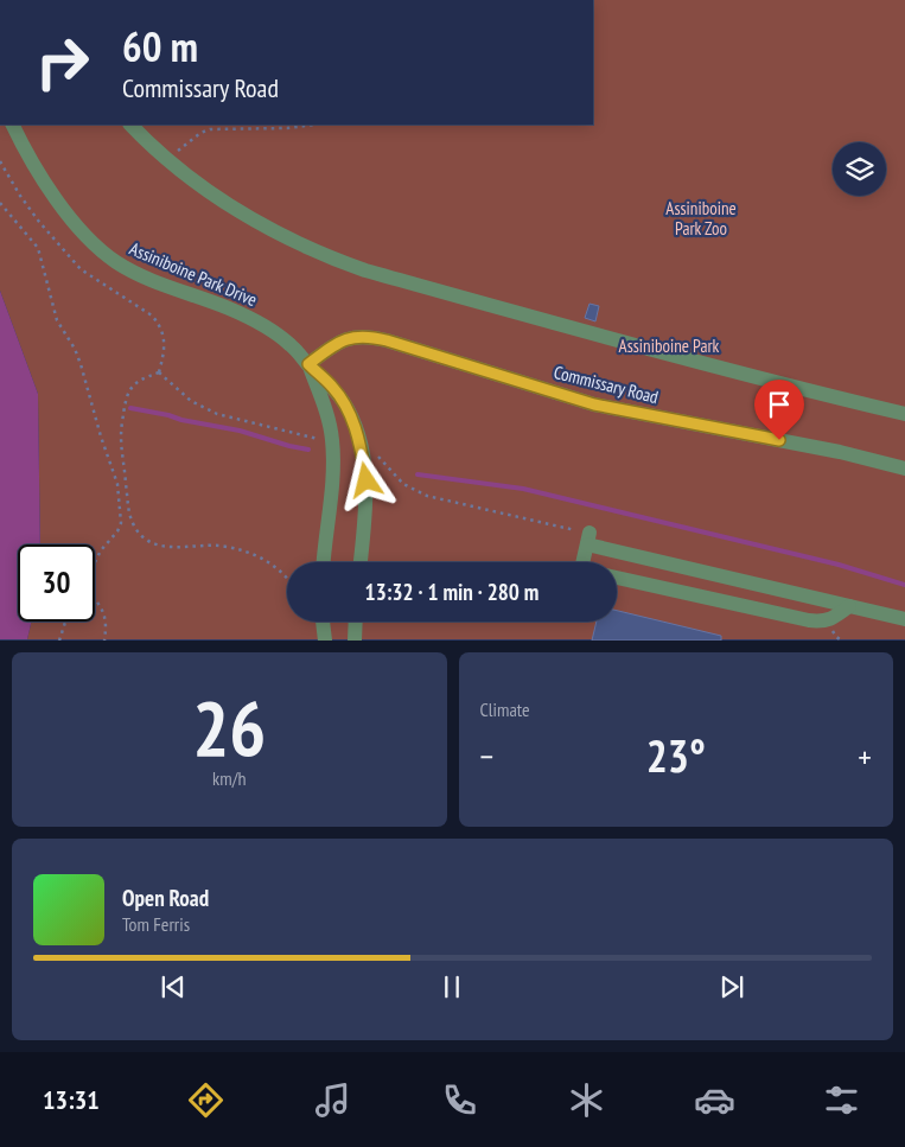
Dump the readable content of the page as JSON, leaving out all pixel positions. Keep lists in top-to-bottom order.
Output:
{
  "streets": {
    "street": ["Assiniboine Park Drive", "Commissary Road"]
  },
  "crossings": [
    ["Assiniboine Park Drive", "Commissary Road"]
  ],
  "parks": ["Assiniboine Park Zoo", "Assiniboine Park"],
  "page": {
    "turn": ["60 m", "Commissary Road"],
    "limit": "30",
    "trip": "13:32 · 1 min · 280 m",
    "tile": [
      ["26", "km/h"],
      "Climate"
    ],
    "heat": ["−", "23°", "+"],
    "song": ["Open Road", "Tom Ferris"],
    "tabs": "13:31"
  }
}
